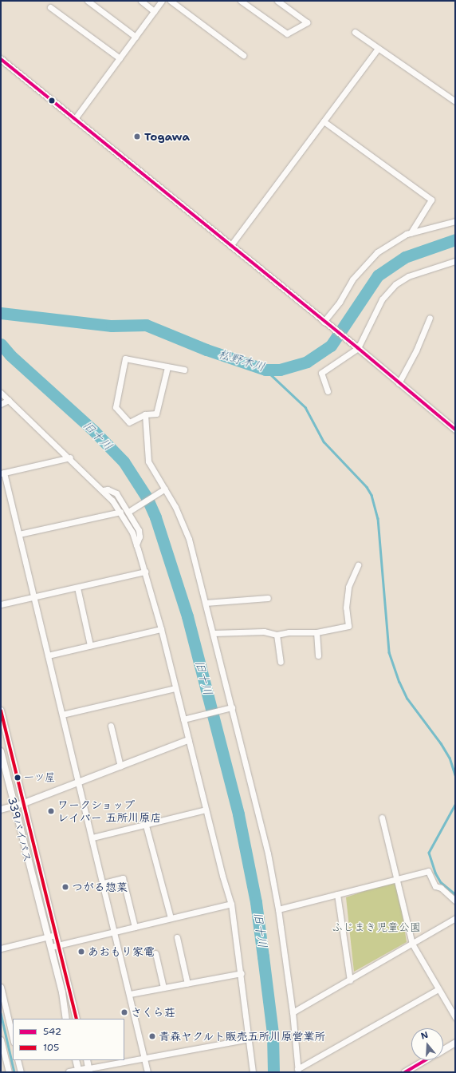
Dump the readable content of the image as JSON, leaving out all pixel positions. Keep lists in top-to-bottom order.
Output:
{
  "streets": {
    "street": ["339バイパス"]
  },
  "water": ["松野木川", "旧十川"],
  "parks": ["ふじまき児童公園"],
  "places": [
    "Togawa",
    "一ツ屋",
    "ワークショップ レイバー 五所川原店",
    "つがる惣菜",
    "あおもり家電",
    "さくら荘",
    "青森ヤクルト販売五所川原営業所"
  ],
  "lines": ["transit line 542", "transit line 105"],
  "legend": ["542", "105"],
  "north": "top"
}
